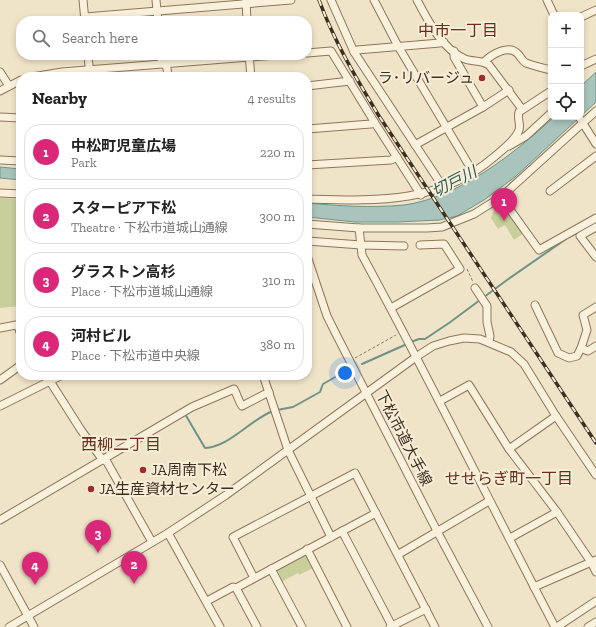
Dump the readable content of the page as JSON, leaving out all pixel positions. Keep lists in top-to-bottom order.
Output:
{
  "streets": {
    "street": ["下松市道大手線"]
  },
  "districts": ["中市一丁目", "西柳二丁目", "せせらぎ町一丁目"],
  "water": ["切戸川"],
  "places": ["ラ･リバージュ", "JA周南下松", "JA生産資材センター"],
  "page": {
    "map_buttons": ["+", "−"],
    "search": "Search here",
    "heading": ["Nearby", "4 results"],
    "list": [
      {
        "mark": "1",
        "name": "中松町児童広場",
        "note": "Park",
        "value": "220 m"
      },
      {
        "mark": "2",
        "name": "スターピア下松",
        "note": "Theatre · 下松市道城山通線",
        "value": "300 m"
      },
      {
        "mark": "3",
        "name": "グラストン高杉",
        "note": "Place · 下松市道城山通線",
        "value": "310 m"
      },
      {
        "mark": "4",
        "name": "河村ビル",
        "note": "Place · 下松市道中央線",
        "value": "380 m"
      }
    ],
    "pins": [
      "1",
      "3",
      "2",
      "4"
    ]
  }
}
